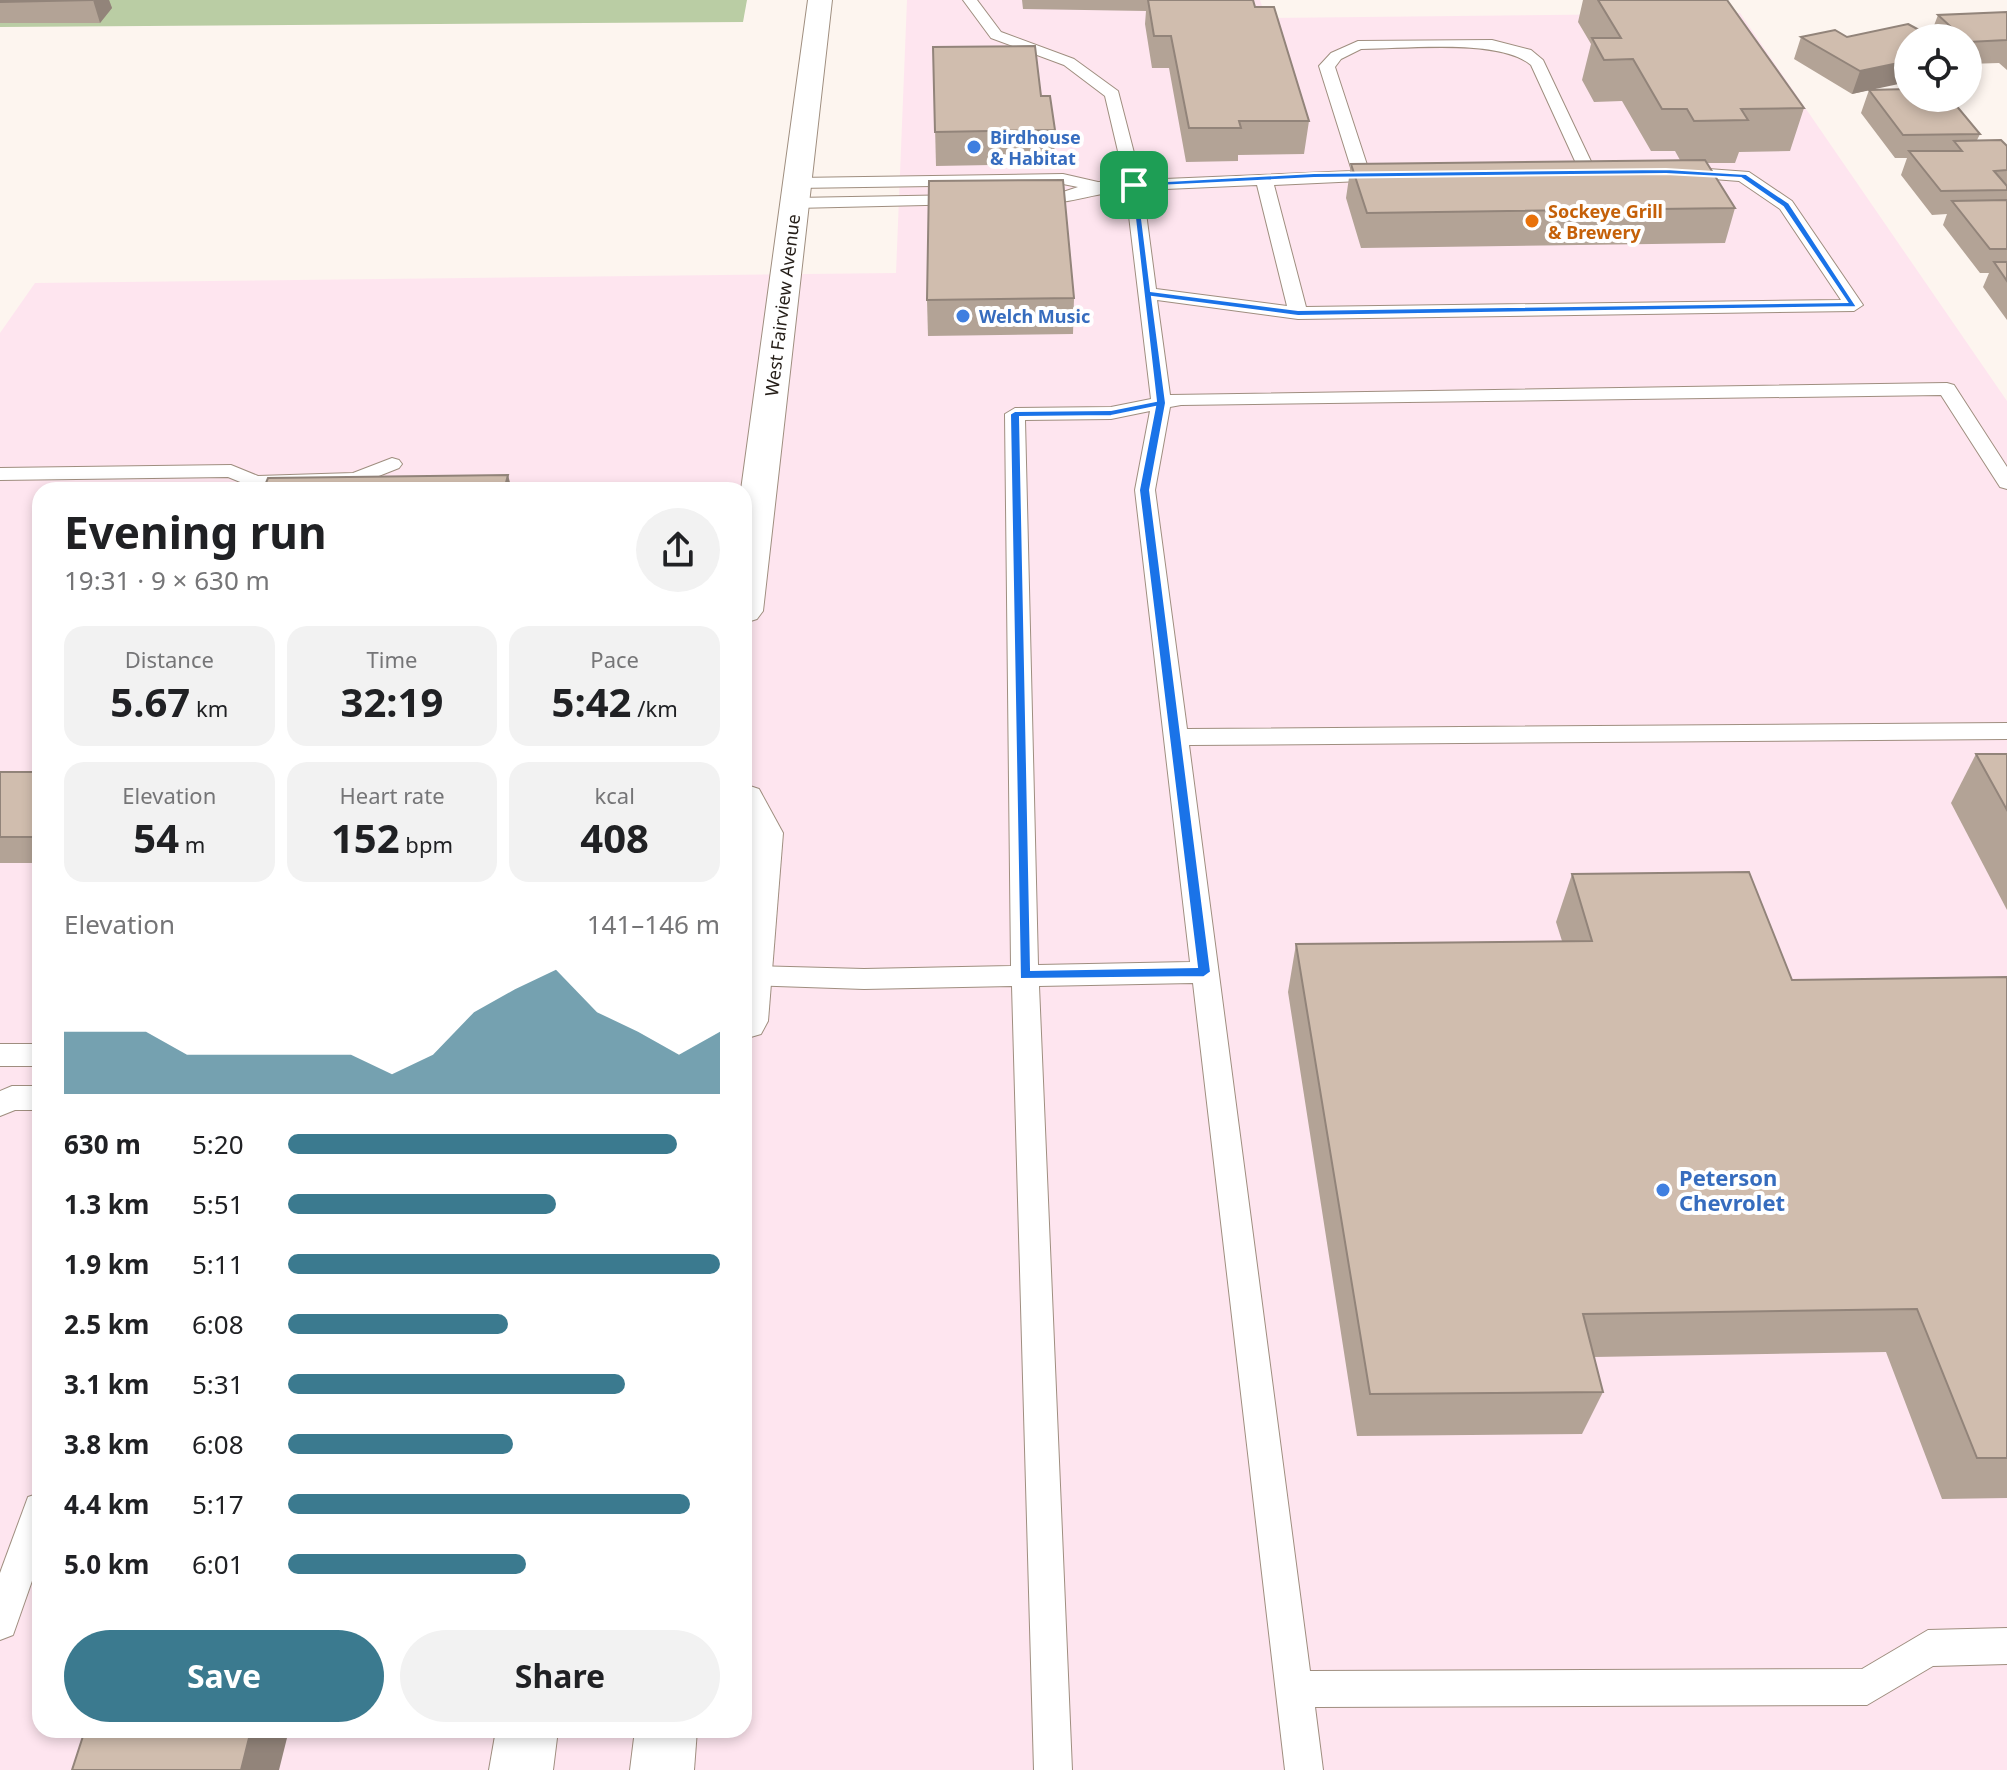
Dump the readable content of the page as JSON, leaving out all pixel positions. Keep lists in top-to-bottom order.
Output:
{
  "streets": {
    "main road": ["West Fairview Avenue"]
  },
  "places": [
    "Birdhouse & Habitat",
    "Sockeye Grill & Brewery",
    "Welch Music",
    "Peterson Chevrolet"
  ],
  "page": {
    "heading": ["Evening run", "19:31 · 9 × 630 m"],
    "stats": [
      ["Distance", "5.67 km"],
      ["Time", "32:19"],
      ["Pace", "5:42 /km"],
      ["Elevation", "54 m"],
      ["Heart rate", "152 bpm"],
      ["kcal", "408"]
    ],
    "chart": ["Elevation", "141–146 m"],
    "list": [
      {
        "name": "630 m",
        "note": "5:20"
      },
      {
        "name": "1.3 km",
        "note": "5:51"
      },
      {
        "name": "1.9 km",
        "note": "5:11"
      },
      {
        "name": "2.5 km",
        "note": "6:08"
      },
      {
        "name": "3.1 km",
        "note": "5:31"
      },
      {
        "name": "3.8 km",
        "note": "6:08"
      },
      {
        "name": "4.4 km",
        "note": "5:17"
      },
      {
        "name": "5.0 km",
        "note": "6:01"
      }
    ],
    "buttons": ["Save", "Share"]
  }
}
